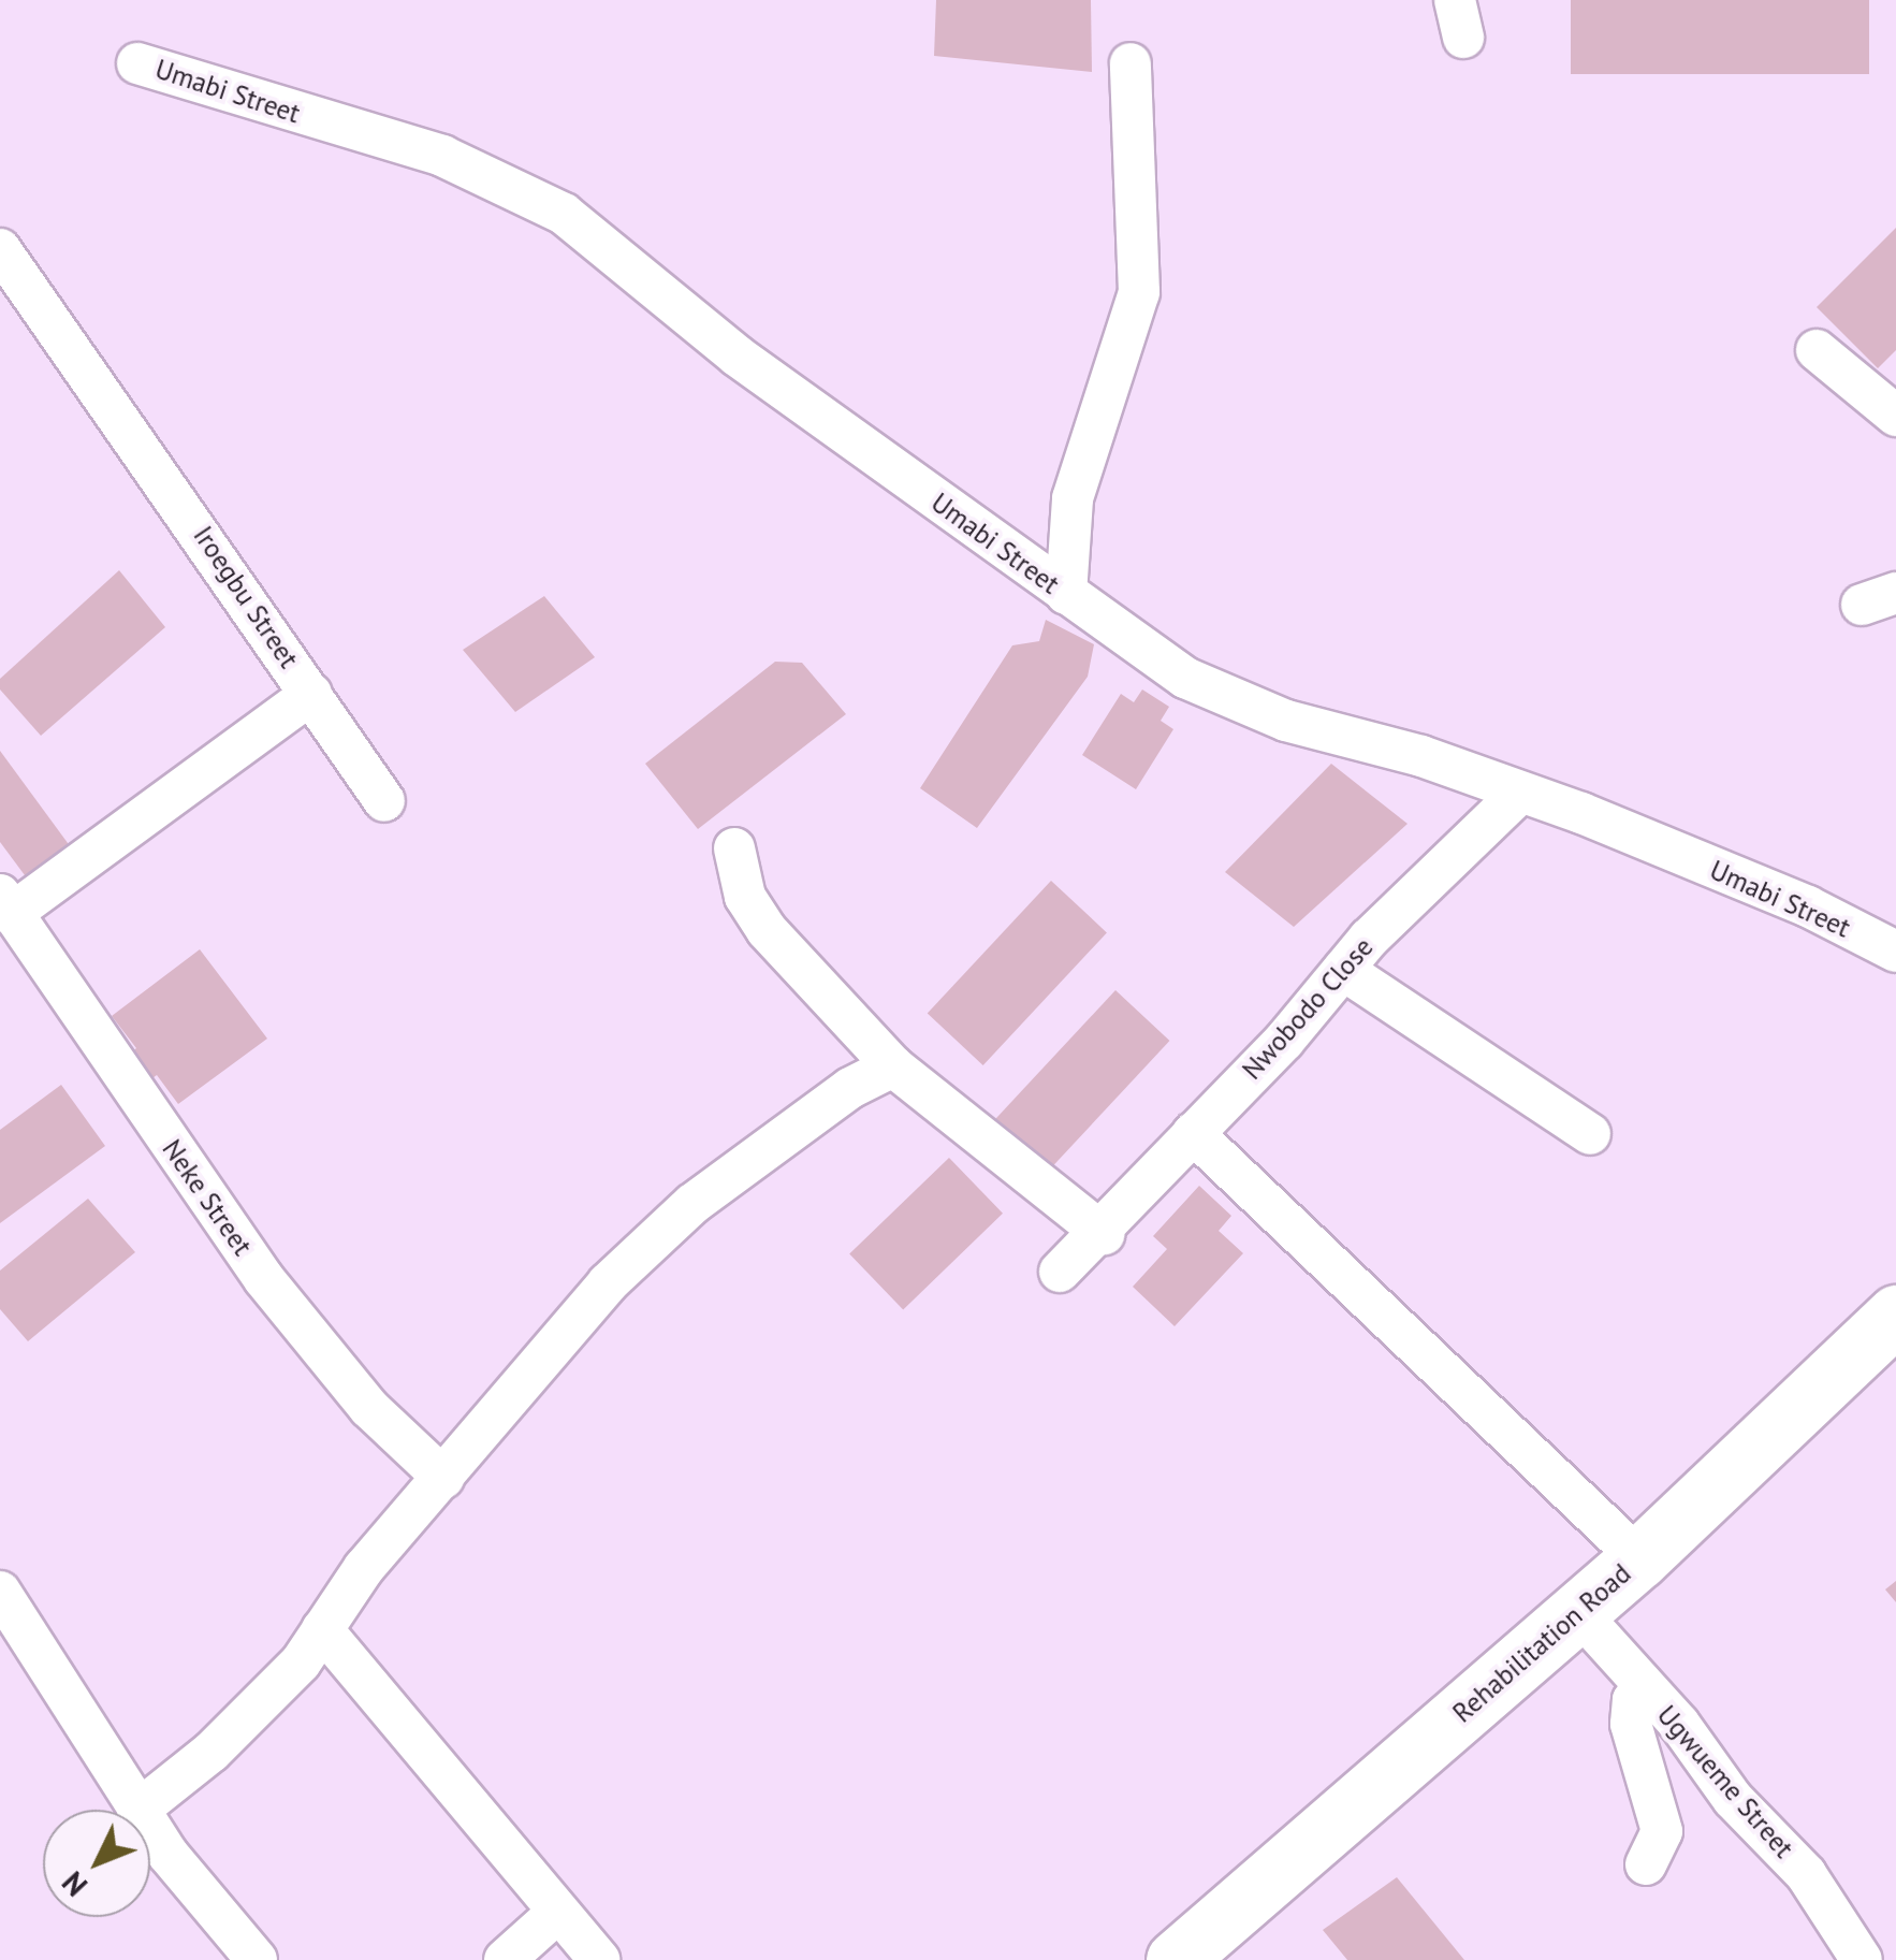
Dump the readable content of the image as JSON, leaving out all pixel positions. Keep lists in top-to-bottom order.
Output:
{
  "streets": {
    "main road": ["Rehabilitation Road"],
    "street": [
      "Umabi Street",
      "Iroegbu Street",
      "Nwobodo Close",
      "Neke Street",
      "Ugwueme Street"
    ]
  },
  "crossings": [
    ["Umabi Street", "Nwobodo Close"],
    ["Iroegbu Street", "Neke Street"],
    ["Rehabilitation Road", "Ugwueme Street"]
  ],
  "north": "bottom left"
}
